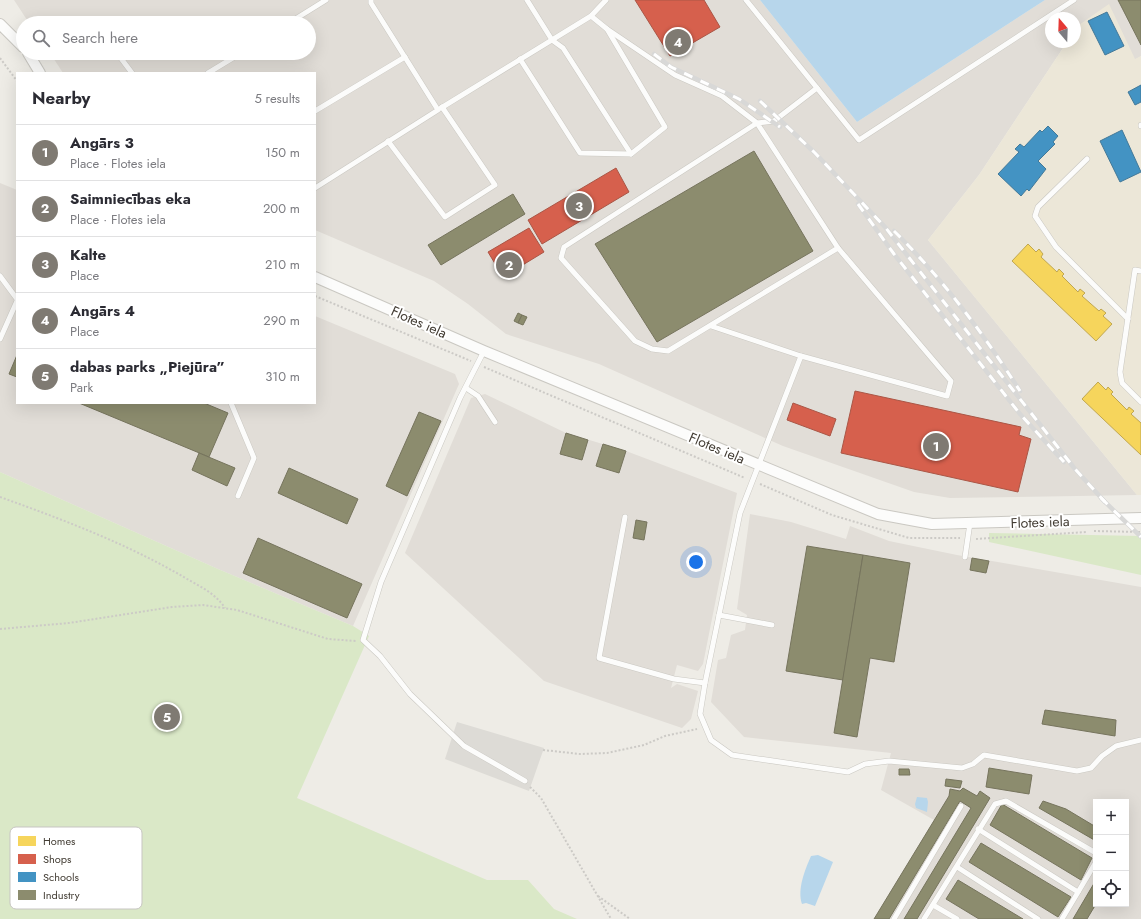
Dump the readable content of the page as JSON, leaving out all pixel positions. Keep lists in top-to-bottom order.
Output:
{
  "streets": {
    "street": ["Flotes iela"]
  },
  "legend": [
    "Homes",
    "Shops",
    "Schools",
    "Industry"
  ],
  "north": "top",
  "page": {
    "search": "Search here",
    "pins": [
      "4",
      "3",
      "2",
      "1",
      "5"
    ],
    "heading": ["Nearby", "5 results"],
    "list": [
      {
        "mark": "1",
        "name": "Angārs 3",
        "note": "Place · Flotes iela",
        "value": "150 m"
      },
      {
        "mark": "2",
        "name": "Saimniecības eka",
        "note": "Place · Flotes iela",
        "value": "200 m"
      },
      {
        "mark": "3",
        "name": "Kalte",
        "note": "Place",
        "value": "210 m"
      },
      {
        "mark": "4",
        "name": "Angārs 4",
        "note": "Place",
        "value": "290 m"
      },
      {
        "mark": "5",
        "name": "dabas parks „Piejūra”",
        "note": "Park",
        "value": "310 m"
      }
    ],
    "map_buttons": ["+", "−"]
  }
}
